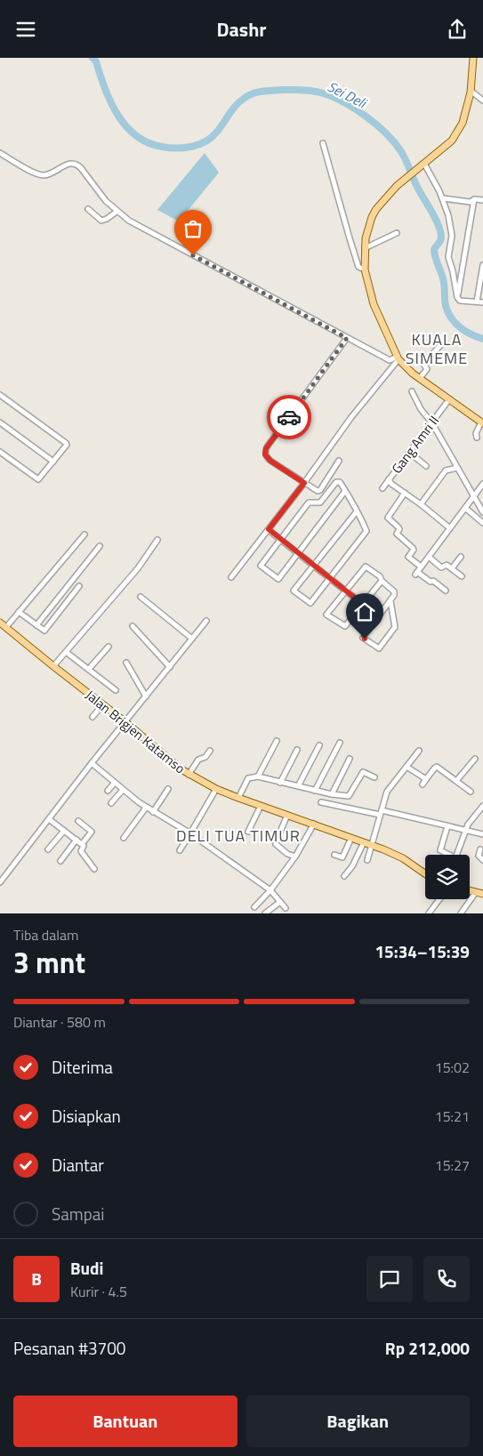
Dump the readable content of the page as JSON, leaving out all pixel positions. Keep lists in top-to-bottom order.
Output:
{
  "streets": {
    "main road": ["Jalan Brigjen Katamso"],
    "street": ["Gang Amri II"]
  },
  "districts": ["KUALA SIMEME", "DELI TUA TIMUR"],
  "water": ["Sei Deli"],
  "page": {
    "header": "Dashr",
    "heading": ["3 mnt", "Tiba dalam", "15:34–15:39"],
    "panel": [
      "Budi",
      "Kurir · 4.5",
      "Pesanan #3700",
      "Rp 212,000"
    ],
    "bar": "Diantar · 580 m",
    "list": [
      ["Diterima", "15:02"],
      ["Disiapkan", "15:21"],
      ["Diantar", "15:27"],
      "Sampai"
    ],
    "round": "B",
    "buttons": ["Bantuan", "Bagikan"]
  }
}
